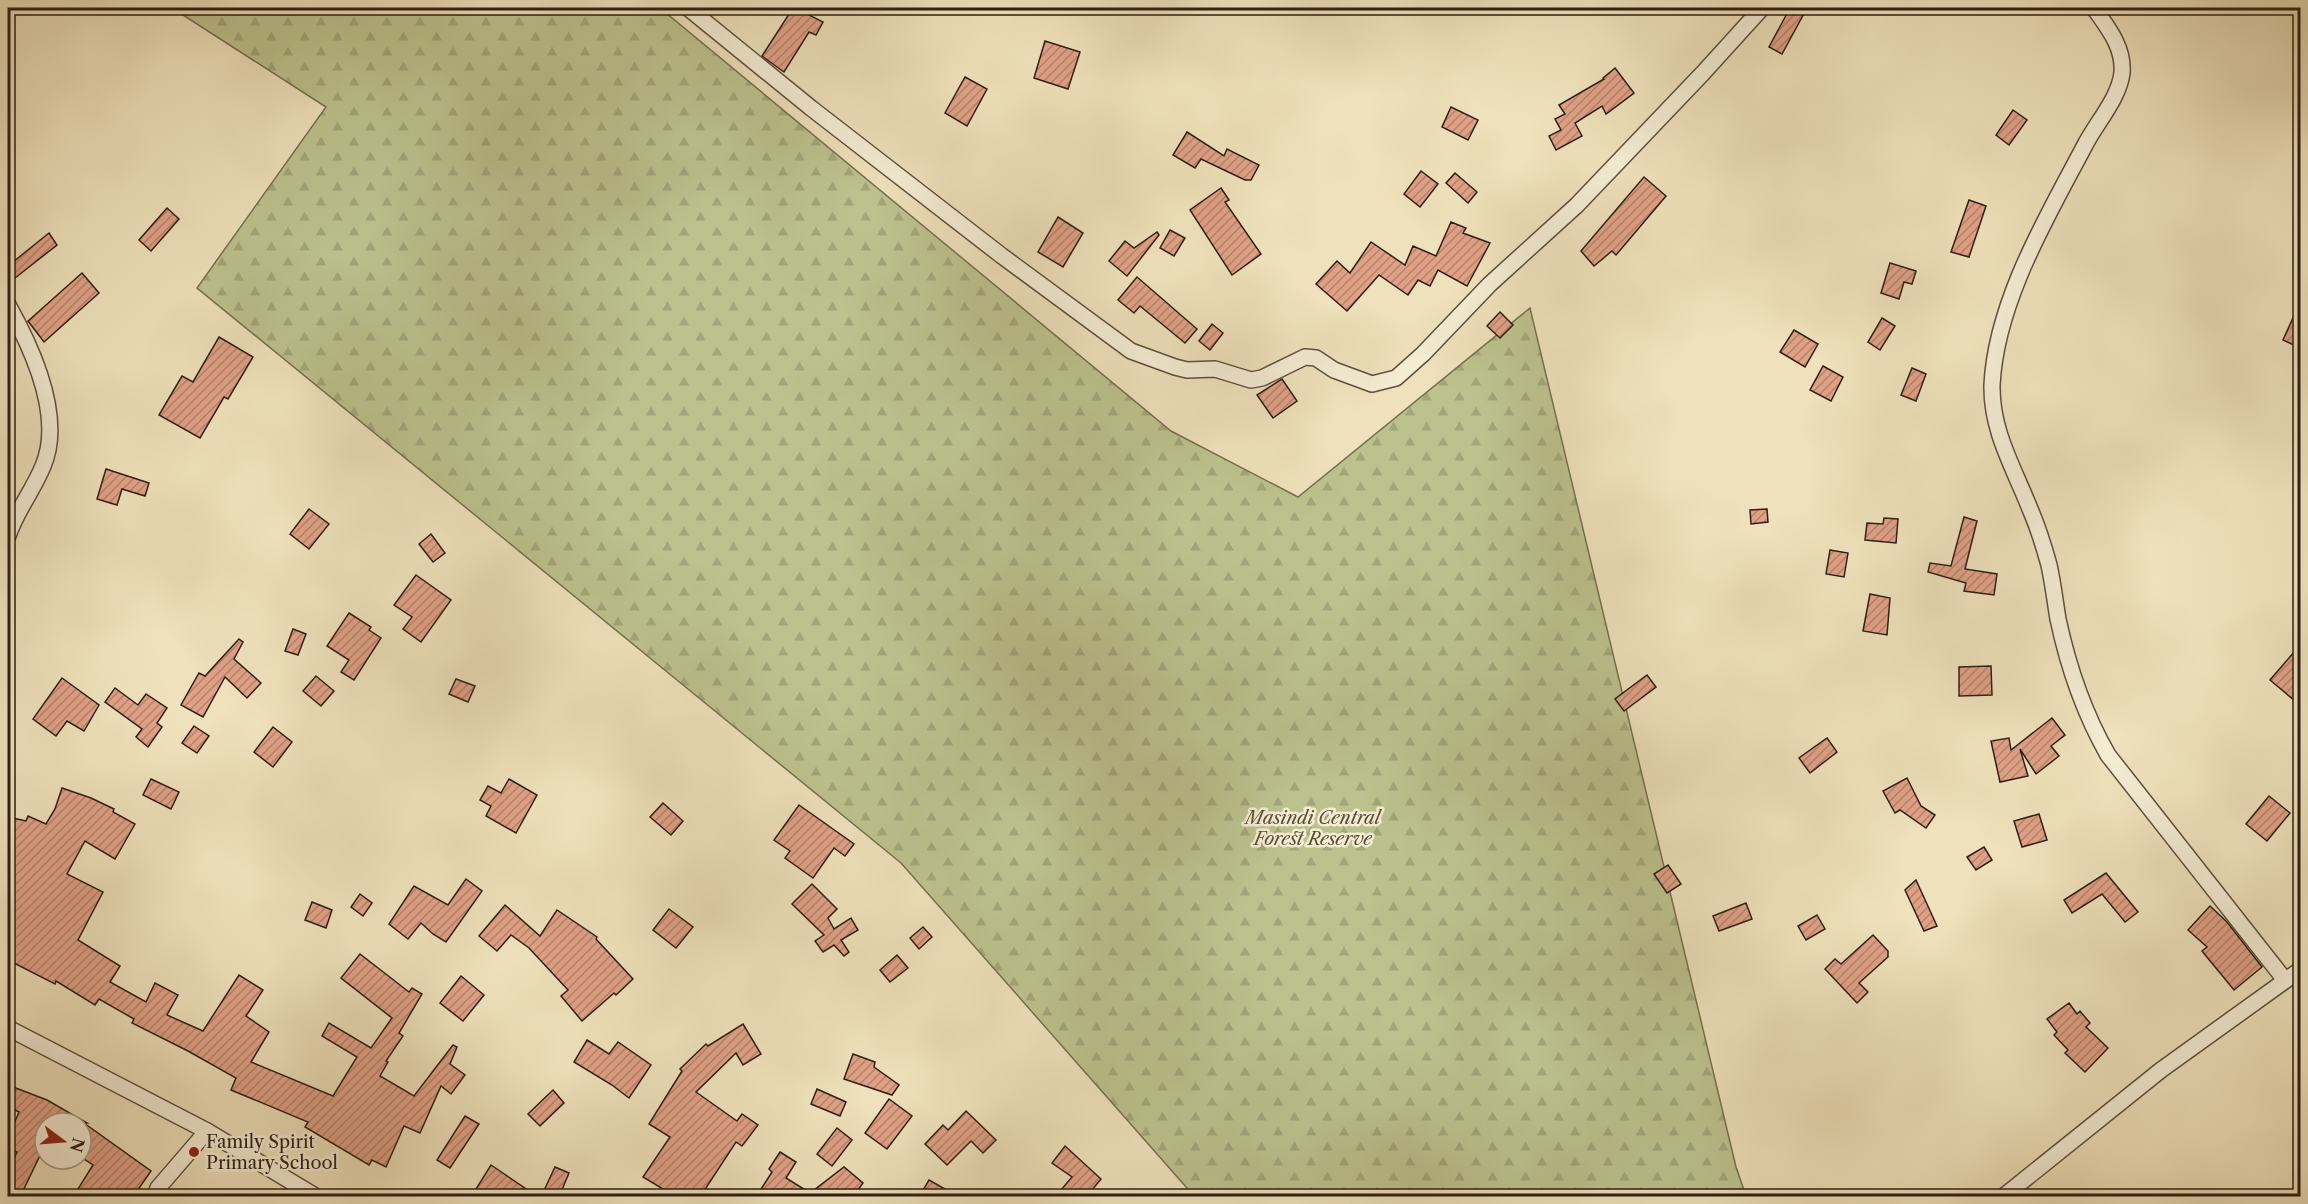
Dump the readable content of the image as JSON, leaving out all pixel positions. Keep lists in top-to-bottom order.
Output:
{
  "parks": ["Masindi Central Forest Reserve"],
  "places": ["Family Spirit Primary School"],
  "north": "right"
}
